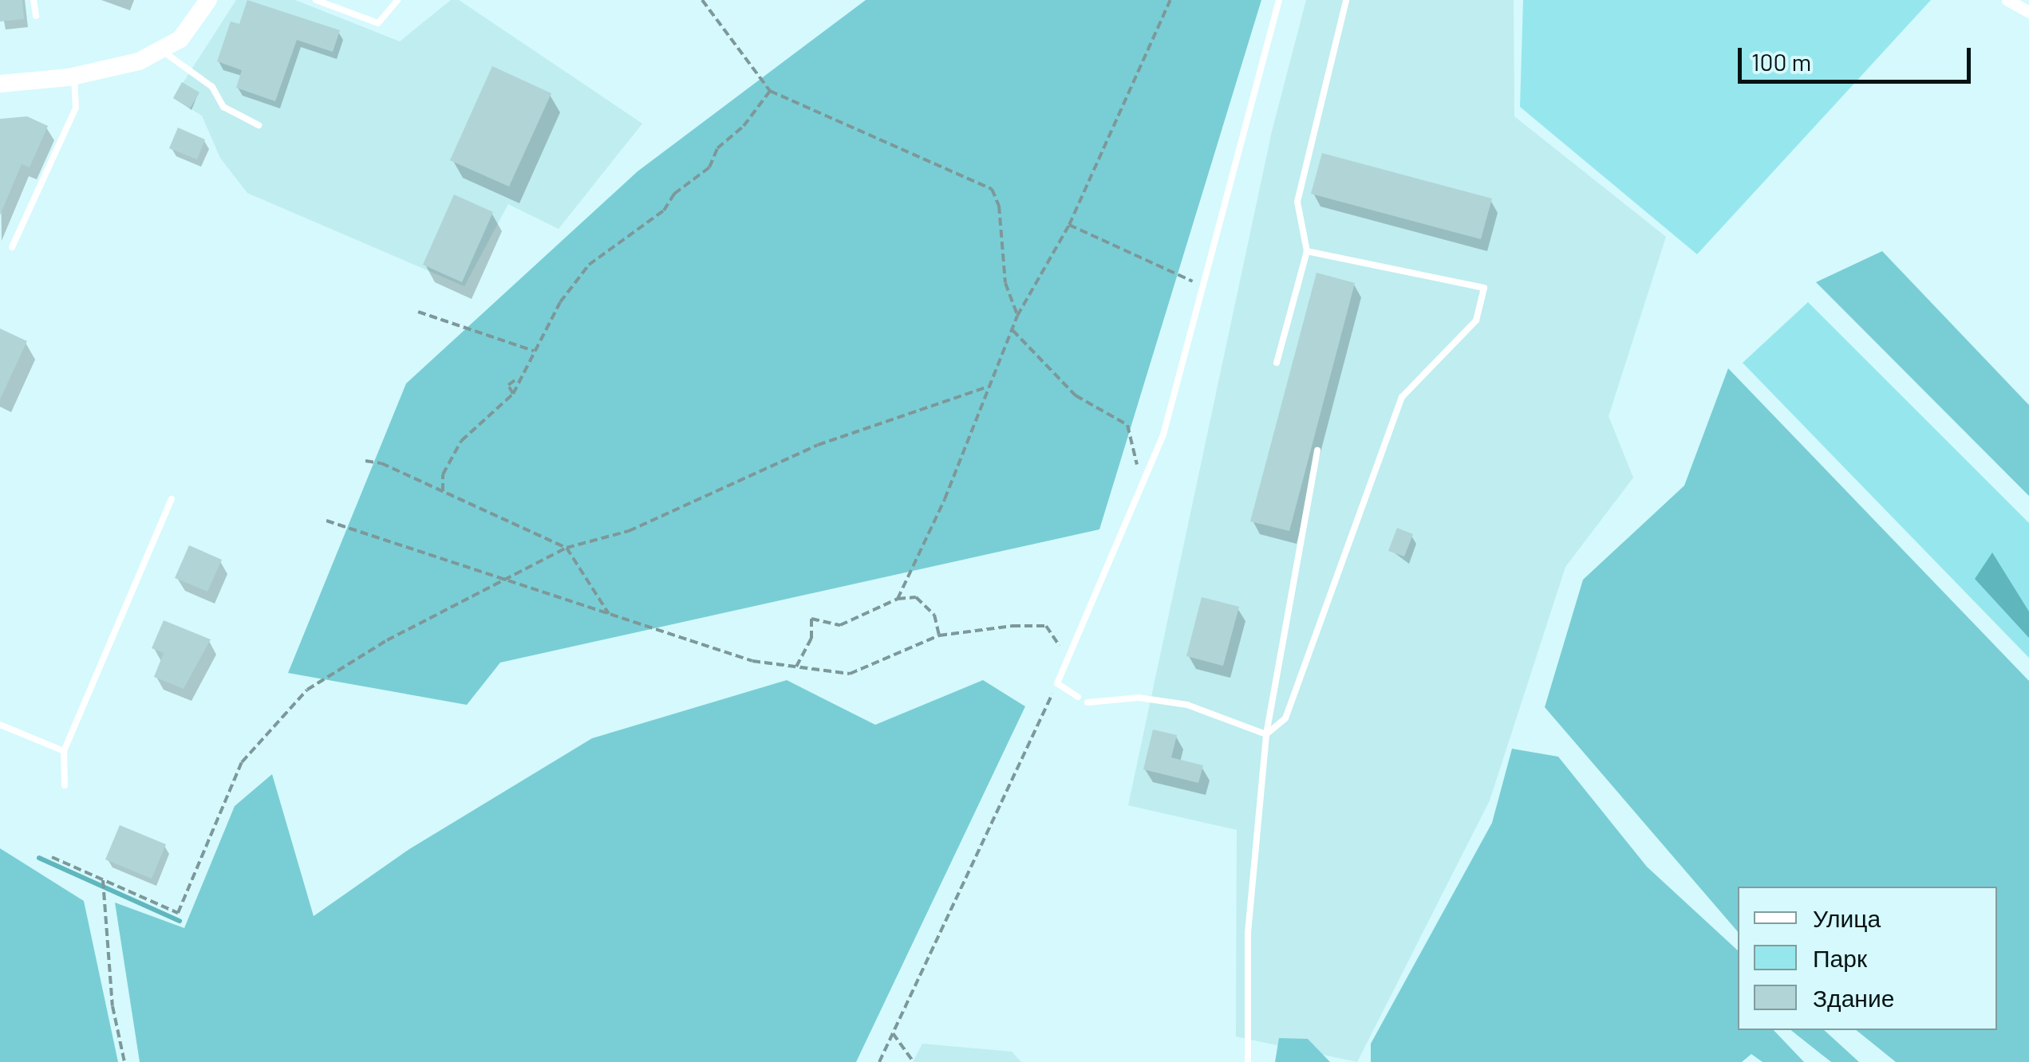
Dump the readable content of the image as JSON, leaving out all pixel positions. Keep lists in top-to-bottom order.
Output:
{
  "legend": ["Улица", "Парк", "Здание"],
  "scale_bar": "100 m"
}
